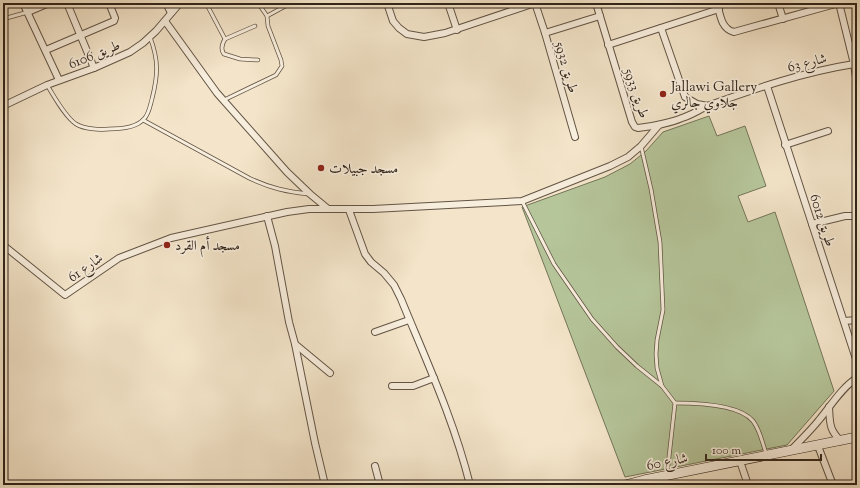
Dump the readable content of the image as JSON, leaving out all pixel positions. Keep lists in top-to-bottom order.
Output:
{
  "streets": {
    "street": [
      "طريق 6106",
      "شارع 63",
      "طريق 5932",
      "طريق 5933",
      "طريق 6012",
      "شارع 61",
      "شارع 60"
    ]
  },
  "crossings": [
    ["شارع 63", "طريق 5933"],
    ["شارع 63", "طريق 6012"],
    ["طريق 5933", "طريق 6012"]
  ],
  "places": ["Jallawi Gallery جلاوي جالري", "مسجد جبيلات", "مسجد أم القرد"],
  "scale_bar": "100 m"
}
